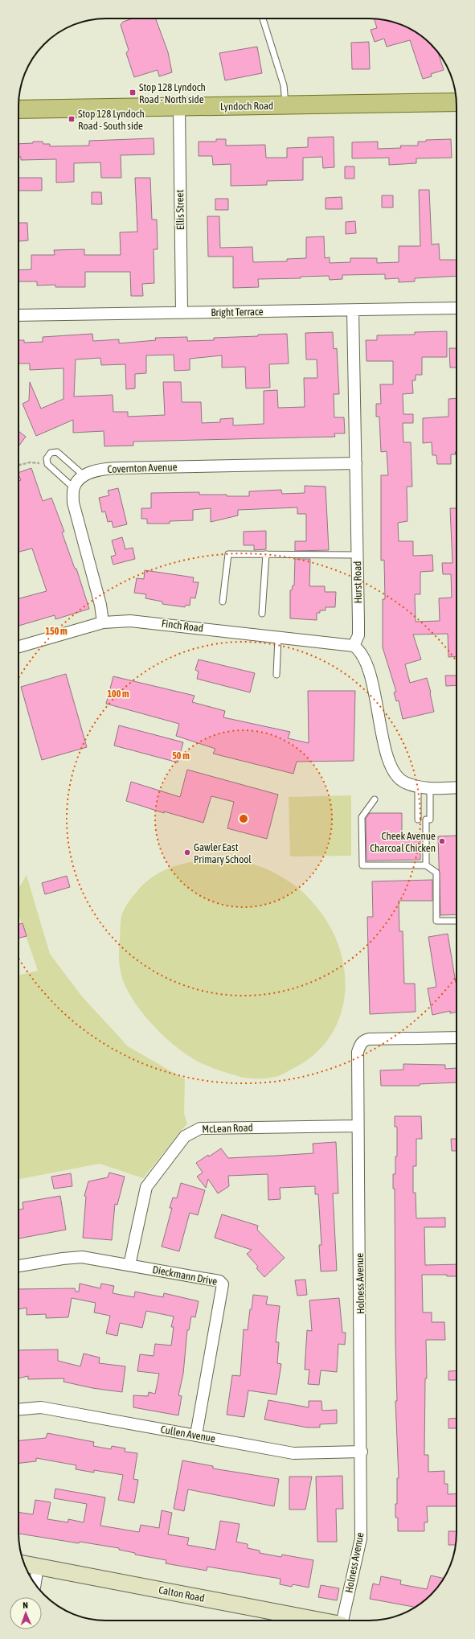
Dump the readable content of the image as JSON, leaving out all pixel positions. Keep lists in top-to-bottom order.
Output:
{
  "streets": {
    "main road": ["Lyndoch Road", "Calton Road"],
    "street": [
      "Ellis Street",
      "Bright Terrace",
      "Covernton Avenue",
      "Hurst Road",
      "Finch Road",
      "McLean Road",
      "Dieckmann Drive",
      "Holness Avenue",
      "Cullen Avenue"
    ]
  },
  "crossings": [
    ["Lyndoch Road", "Ellis Street"],
    ["Ellis Street", "Bright Terrace"],
    ["Bright Terrace", "Hurst Road"],
    ["Covernton Avenue", "Hurst Road"],
    ["Hurst Road", "Finch Road"],
    ["McLean Road", "Dieckmann Drive"],
    ["McLean Road", "Holness Avenue"],
    ["Dieckmann Drive", "Cullen Avenue"],
    ["Holness Avenue", "Cullen Avenue"]
  ],
  "places": {
    "transit": ["Stop 128 Lyndoch Road - North side", "Stop 128 Lyndoch Road - South side"],
    "other": ["Cheek Avenue Charcoal Chicken", "Gawler East Primary School"]
  },
  "north": "top",
  "rings": ["150 m", "100 m", "50 m"]
}
